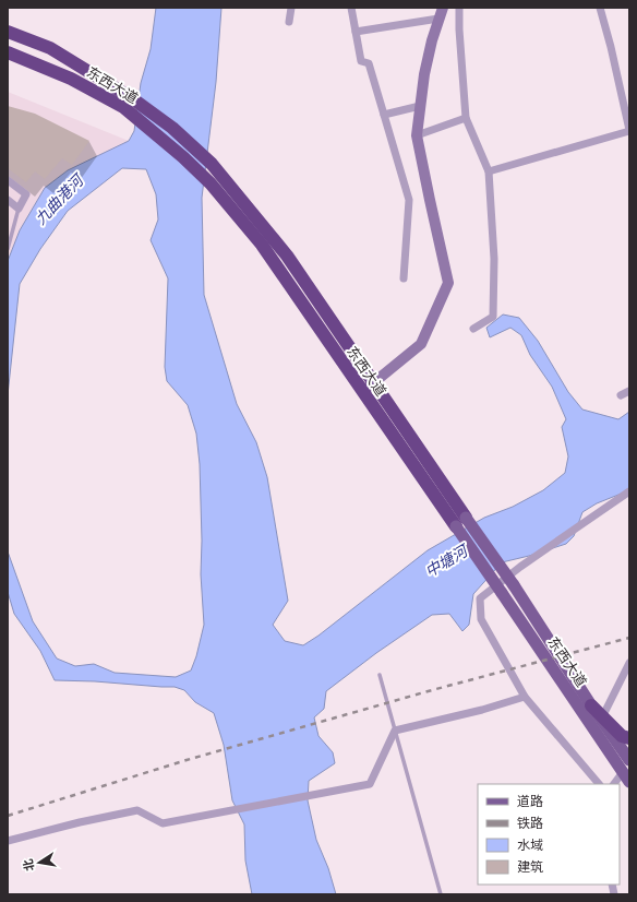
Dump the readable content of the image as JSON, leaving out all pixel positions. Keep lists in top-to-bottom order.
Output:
{
  "streets": {
    "highway": ["东西大道"]
  },
  "water": ["九曲港河", "中塘河"],
  "legend": [
    "道路",
    "铁路",
    "水域",
    "建筑"
  ],
  "north": "left"
}
